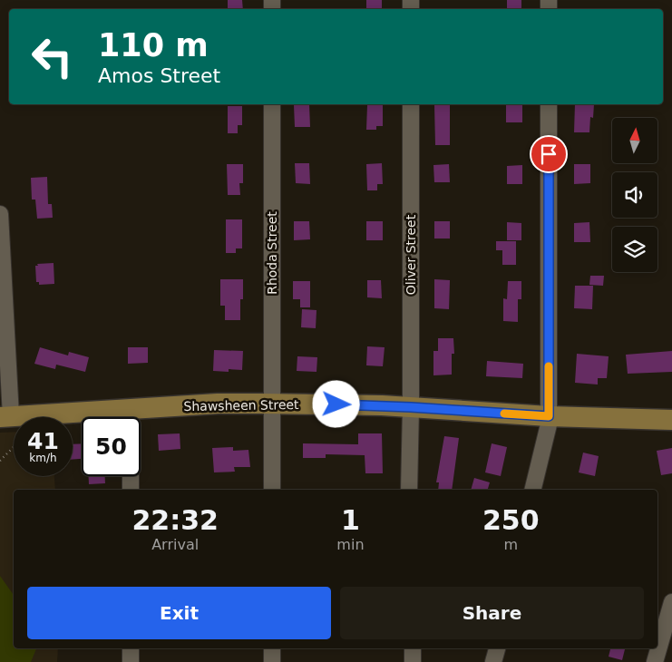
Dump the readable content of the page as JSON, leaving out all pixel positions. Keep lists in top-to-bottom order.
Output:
{
  "streets": {
    "main road": ["Shawsheen Street"],
    "street": ["Rhoda Street", "Oliver Street"]
  },
  "crossings": [
    ["Rhoda Street", "Shawsheen Street"],
    ["Oliver Street", "Shawsheen Street"]
  ],
  "north": "top",
  "page": {
    "turn": ["110 m", "Amos Street"],
    "speed": "41 km/h",
    "limit": "50",
    "eta": [
      "22:32",
      "Arrival",
      "1",
      "min",
      "250",
      "m"
    ],
    "buttons": ["Exit", "Share"]
  }
}
